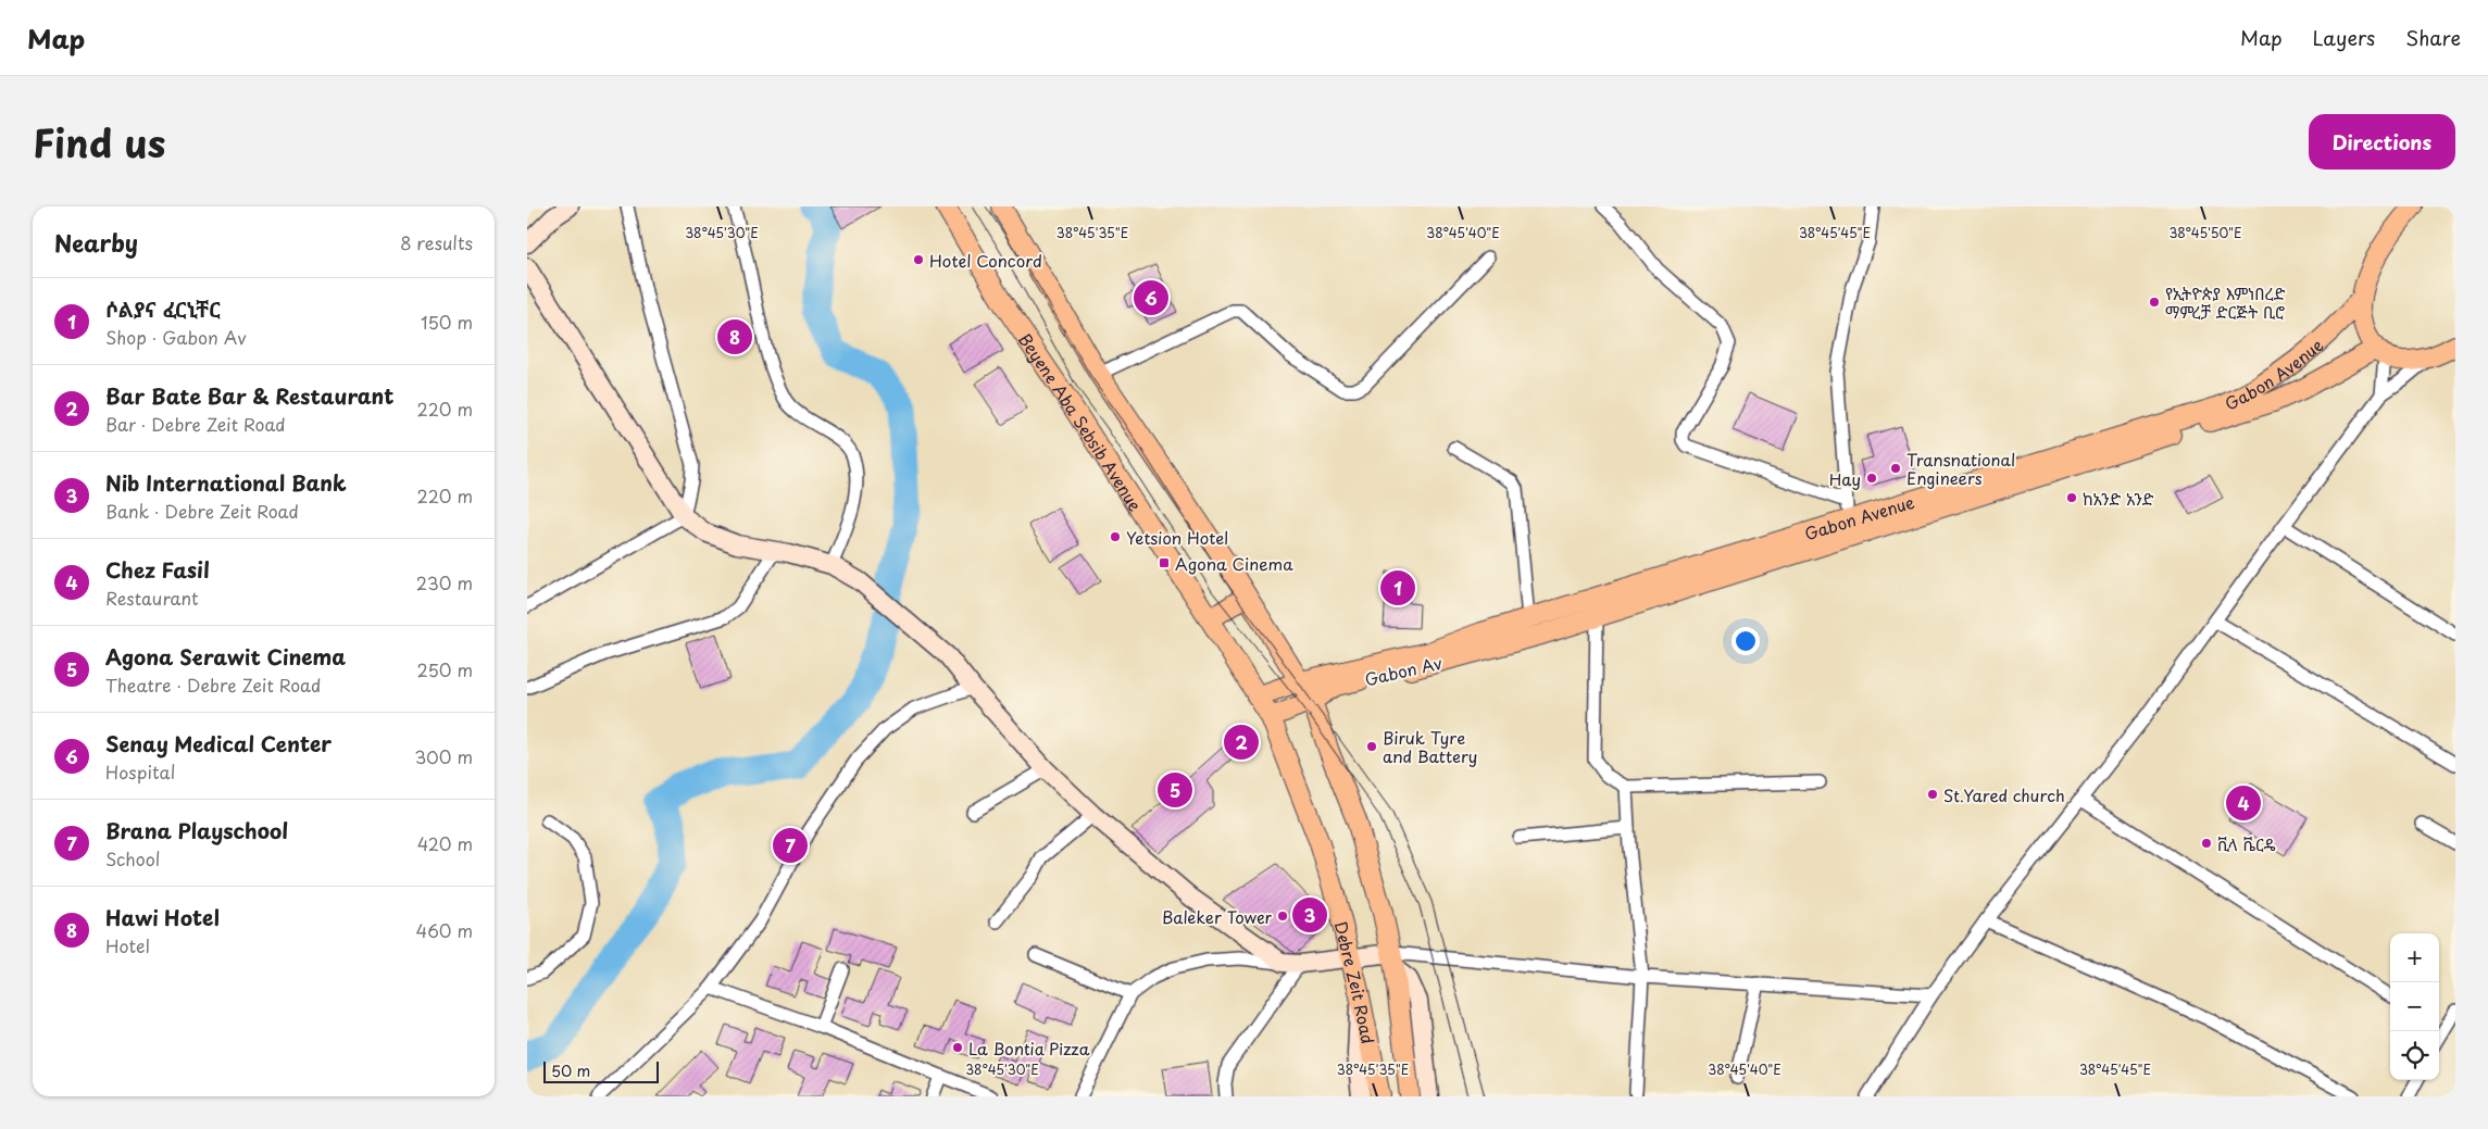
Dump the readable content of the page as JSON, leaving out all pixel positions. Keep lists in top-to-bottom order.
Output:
{
  "streets": {
    "main road": [
      "Gabon Avenue",
      "Beyene Aba Sebsib Avenue",
      "Gabon Av",
      "Debre Zeit Road"
    ]
  },
  "crossings": [
    ["Gabon Avenue", "Gabon Av"],
    ["Beyene Aba Sebsib Avenue", "Gabon Av"],
    ["Beyene Aba Sebsib Avenue", "Debre Zeit Road"],
    ["Gabon Av", "Debre Zeit Road"]
  ],
  "places": {
    "other": [
      "Hotel Concord",
      "የኢትዮጵያ እምነበረድ ማምረቻ ድርጅት ቢሮ",
      "Transnational Engineers",
      "Hay",
      "ከአንድ አንድ",
      "Yetsion Hotel",
      "Biruk Tyre and Battery",
      "St.Yared church",
      "ቪላ ቬርዴ",
      "Baleker Tower",
      "La Bontia Pizza"
    ],
    "transit": ["Agona Cinema"]
  },
  "scale_bar": "50 m",
  "page": {
    "header": "Map",
    "nav": ["Map", "Layers", "Share"],
    "title": "Find us",
    "buttons": "Directions",
    "heading": ["Nearby", "8 results"],
    "list": [
      {
        "mark": "1",
        "name": "ሶልያና ፈርኒቸር",
        "note": "Shop · Gabon Av",
        "value": "150 m"
      },
      {
        "mark": "2",
        "name": "Bar Bate Bar & Restaurant",
        "note": "Bar · Debre Zeit Road",
        "value": "220 m"
      },
      {
        "mark": "3",
        "name": "Nib International Bank",
        "note": "Bank · Debre Zeit Road",
        "value": "220 m"
      },
      {
        "mark": "4",
        "name": "Chez Fasil",
        "note": "Restaurant",
        "value": "230 m"
      },
      {
        "mark": "5",
        "name": "Agona Serawit Cinema",
        "note": "Theatre · Debre Zeit Road",
        "value": "250 m"
      },
      {
        "mark": "6",
        "name": "Senay Medical Center",
        "note": "Hospital",
        "value": "300 m"
      },
      {
        "mark": "7",
        "name": "Brana Playschool",
        "note": "School",
        "value": "420 m"
      },
      {
        "mark": "8",
        "name": "Hawi Hotel",
        "note": "Hotel",
        "value": "460 m"
      }
    ],
    "pins": [
      "6",
      "8",
      "1",
      "2",
      "5",
      "4",
      "7",
      "3"
    ],
    "map_buttons": ["+", "−"],
    "scale": "50 m"
  },
  "coordinates": [
    "38°45'30\"E",
    "38°45'35\"E",
    "38°45'40\"E",
    "38°45'45\"E",
    "38°45'50\"E"
  ]
}
